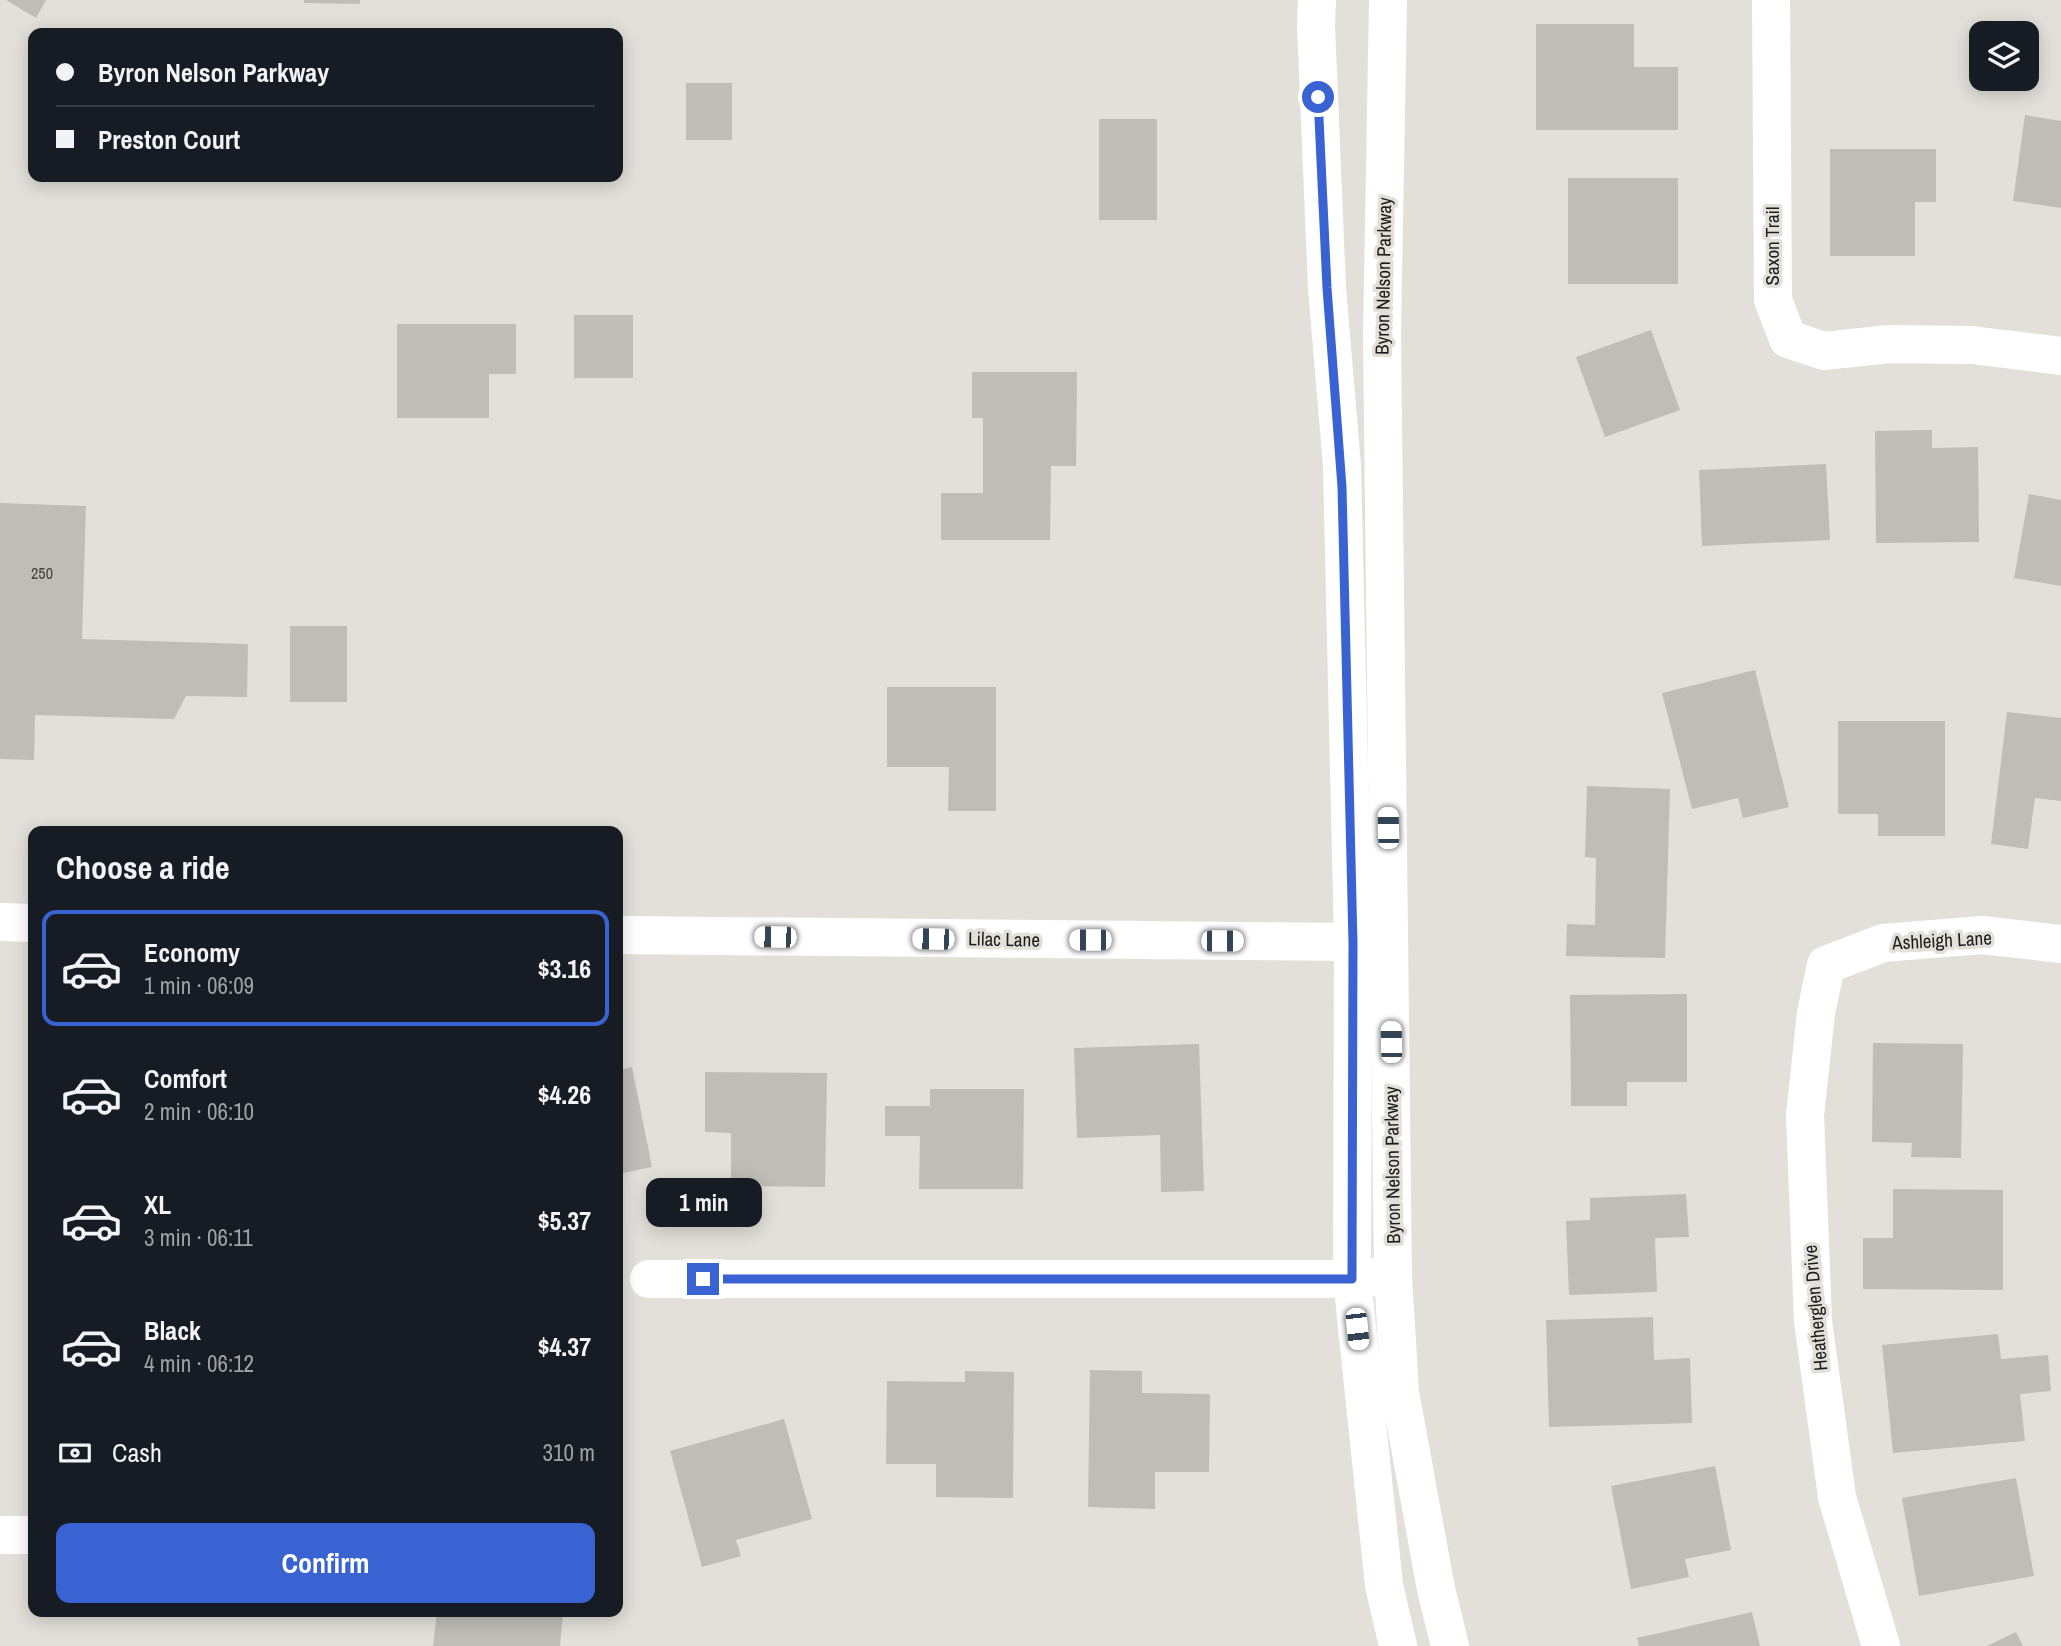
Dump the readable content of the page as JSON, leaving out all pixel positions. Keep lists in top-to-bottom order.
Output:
{
  "streets": {
    "street": [
      "Saxon Trail",
      "Byron Nelson Parkway",
      "Lilac Lane",
      "Ashleigh Lane",
      "Heatherglen Drive"
    ]
  },
  "crossings": [
    ["Byron Nelson Parkway", "Lilac Lane"],
    ["Ashleigh Lane", "Heatherglen Drive"]
  ],
  "house_numbers": ["250"],
  "page": {
    "banner": ["Byron Nelson Parkway", "Preston Court"],
    "heading": "Choose a ride",
    "list": [
      {
        "name": "Economy",
        "note": "1 min · 06:09",
        "value": "$3.16"
      },
      {
        "name": "Comfort",
        "note": "2 min · 06:10",
        "value": "$4.26"
      },
      {
        "name": "XL",
        "note": "3 min · 06:11",
        "value": "$5.37"
      },
      {
        "name": "Black",
        "note": "4 min · 06:12",
        "value": "$4.37"
      }
    ],
    "bubble": "1 min",
    "pay": ["Cash", "310 m"],
    "buttons": "Confirm"
  }
}
